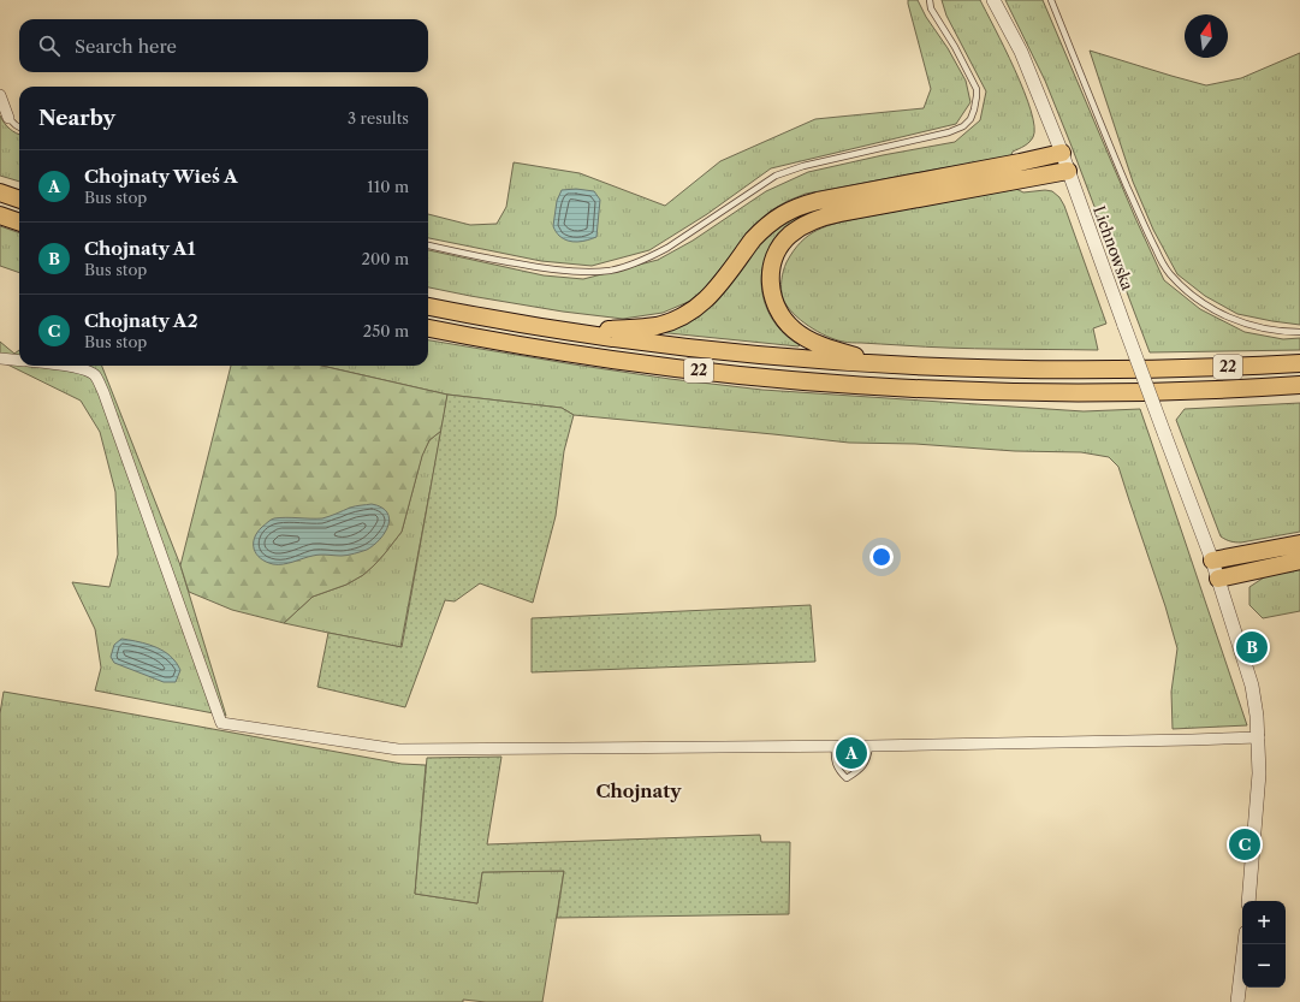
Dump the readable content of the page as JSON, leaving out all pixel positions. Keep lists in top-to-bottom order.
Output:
{
  "streets": {
    "main road": ["22"],
    "street": ["Lichnowska"]
  },
  "crossings": [
    ["Lichnowska", "22"]
  ],
  "districts": ["Chojnaty"],
  "north": "top",
  "page": {
    "search": "Search here",
    "heading": ["Nearby", "3 results"],
    "list": [
      {
        "mark": "A",
        "name": "Chojnaty Wieś A",
        "note": "Bus stop",
        "value": "110 m"
      },
      {
        "mark": "B",
        "name": "Chojnaty A1",
        "note": "Bus stop",
        "value": "200 m"
      },
      {
        "mark": "C",
        "name": "Chojnaty A2",
        "note": "Bus stop",
        "value": "250 m"
      }
    ],
    "pins": ["B", "A", "C"],
    "map_buttons": ["+", "−"]
  }
}
